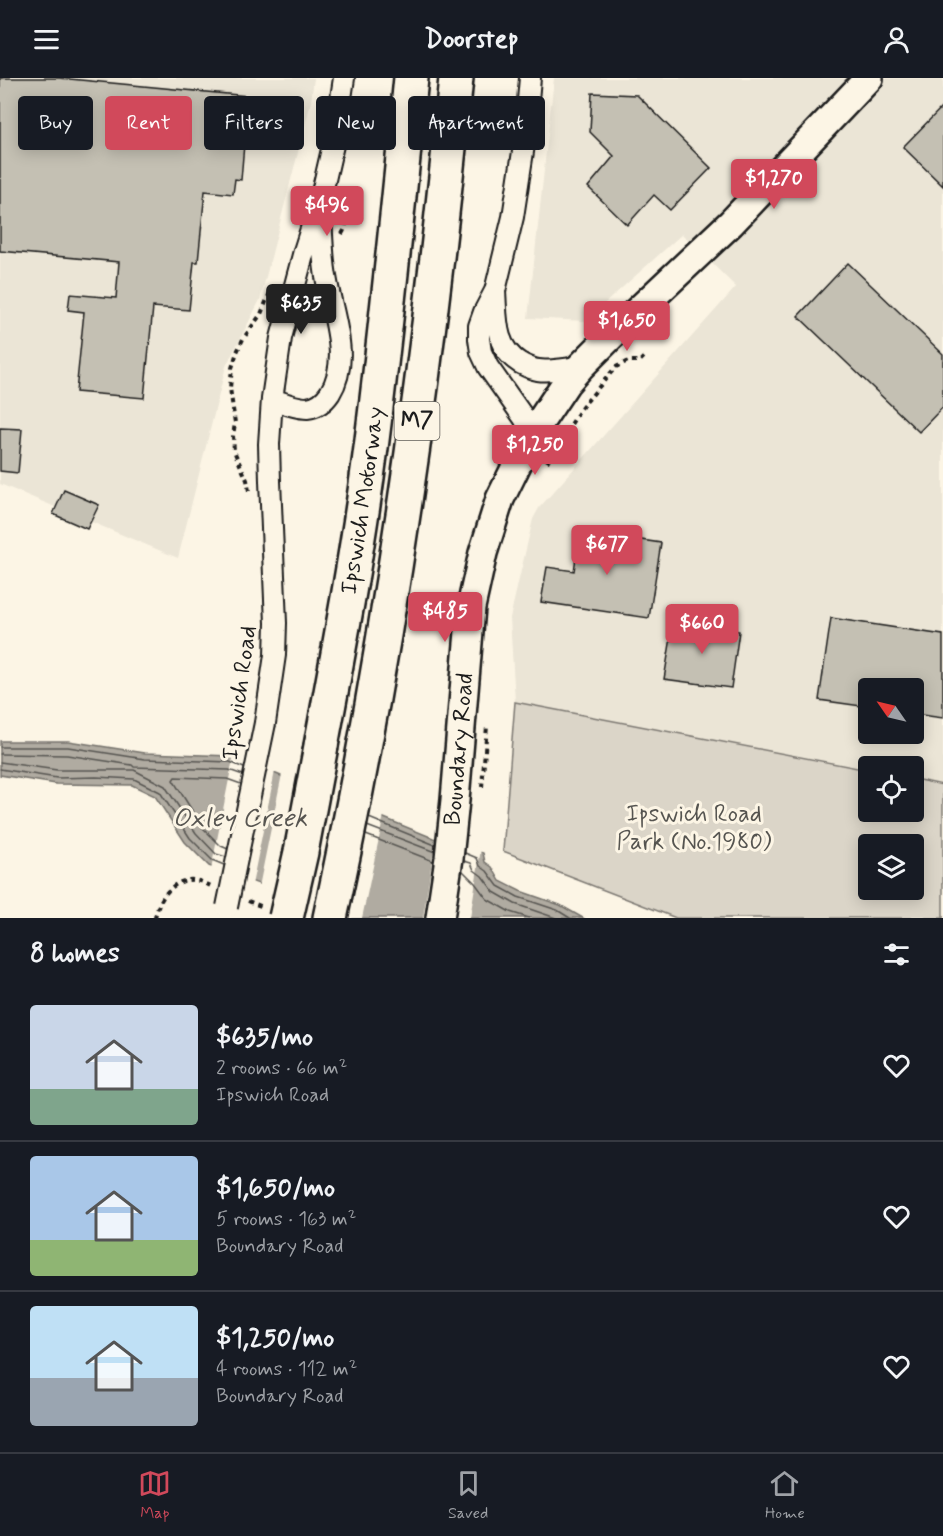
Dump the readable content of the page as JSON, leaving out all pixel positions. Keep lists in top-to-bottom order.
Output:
{
  "streets": {
    "highway": ["M7", "Ipswich Motorway"],
    "main road": ["Boundary Road"],
    "street": ["Ipswich Road"]
  },
  "water": ["Oxley Creek"],
  "parks": ["Ipswich Road Park (No.1980)"],
  "north": "top left",
  "page": {
    "header": "Doorstep",
    "chip": [
      "Buy",
      "Rent",
      "Filters",
      "New",
      "Apartment"
    ],
    "price": [
      "$1,270",
      "$496",
      "$635",
      "$1,650",
      "$1,250",
      "$677",
      "$485",
      "$660"
    ],
    "heading": "8 homes",
    "list": [
      {
        "name": "$635/mo",
        "note": "2 rooms · 66 m² · Ipswich Road"
      },
      {
        "name": "$1,650/mo",
        "note": "5 rooms · 163 m² · Boundary Road"
      },
      {
        "name": "$1,250/mo",
        "note": "4 rooms · 112 m² · Boundary Road"
      }
    ],
    "tabs": ["Map", "Saved", "Home"]
  }
}
